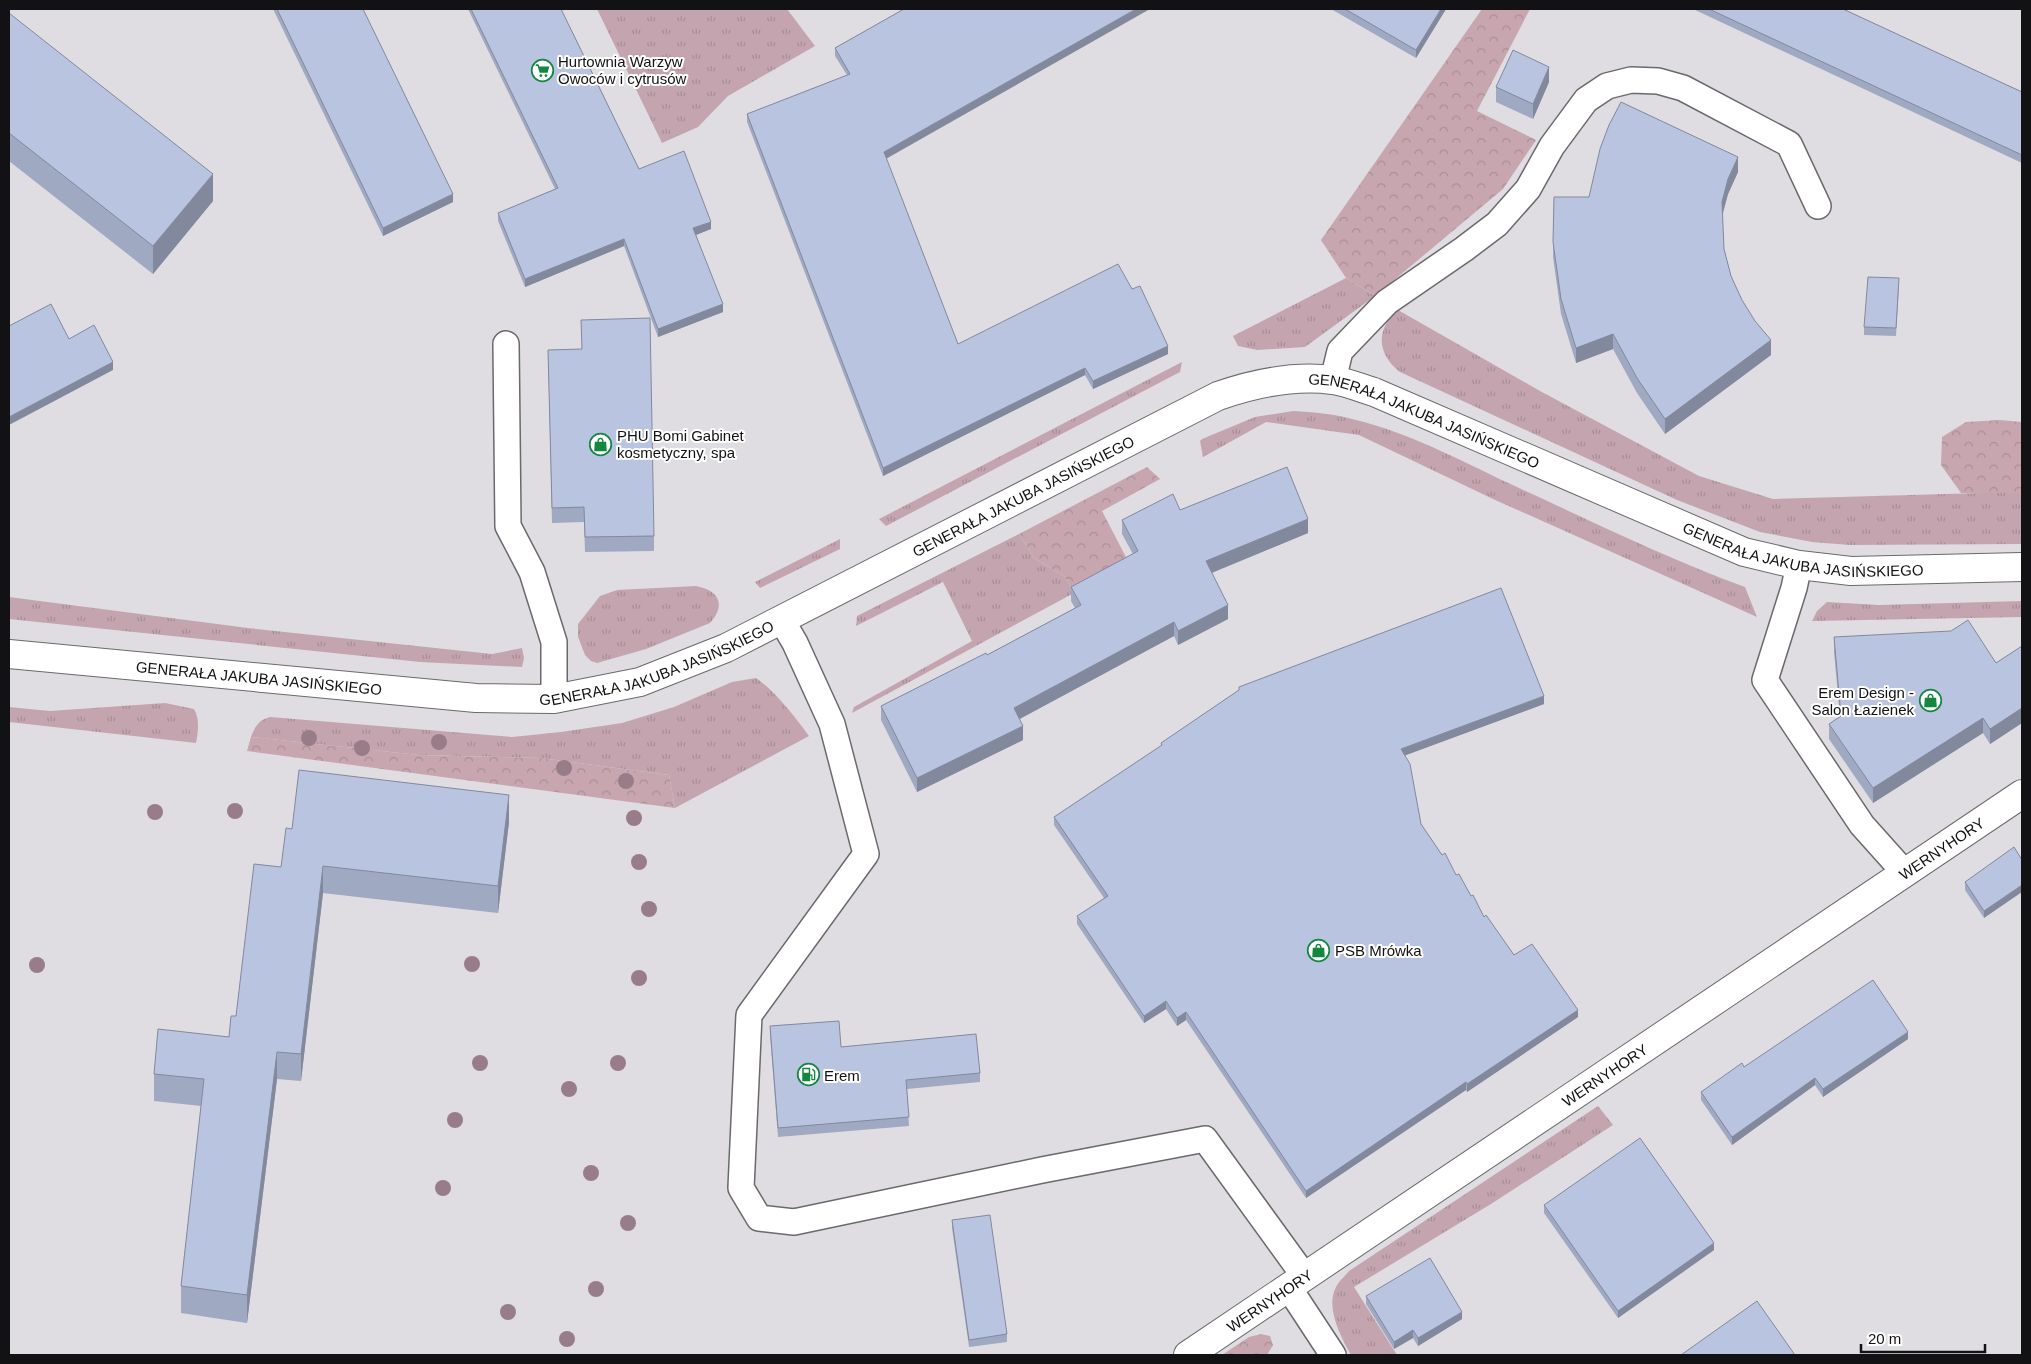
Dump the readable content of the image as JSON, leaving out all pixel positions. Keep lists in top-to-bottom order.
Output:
{
  "streets": {
    "street": ["GENERAŁA JAKUBA JASIŃSKIEGO", "WERNYHORY"]
  },
  "places": {
    "supermarket": ["Hurtownia Warzyw Owoców i cytrusów"],
    "shop": ["PHU Bomi Gabinet kosmetyczny, spa", "Erem Design - Salon Łazienek", "PSB Mrówka"],
    "fuel station": ["Erem"]
  },
  "scale_bar": "20 m"
}
